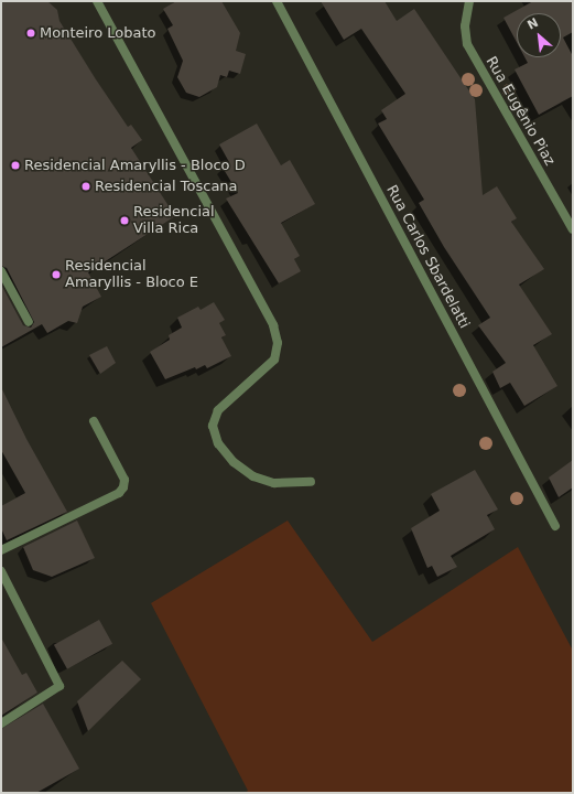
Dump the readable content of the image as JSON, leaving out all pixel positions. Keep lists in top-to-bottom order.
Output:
{
  "streets": {
    "street": ["Rua Eugênio Piaz", "Rua Carlos Sbardelatti"]
  },
  "places": [
    "Monteiro Lobato",
    "Residencial Amaryllis - Bloco D",
    "Residencial Toscana",
    "Residencial Villa Rica",
    "Residencial Amaryllis - Bloco E"
  ],
  "north": "top left"
}
